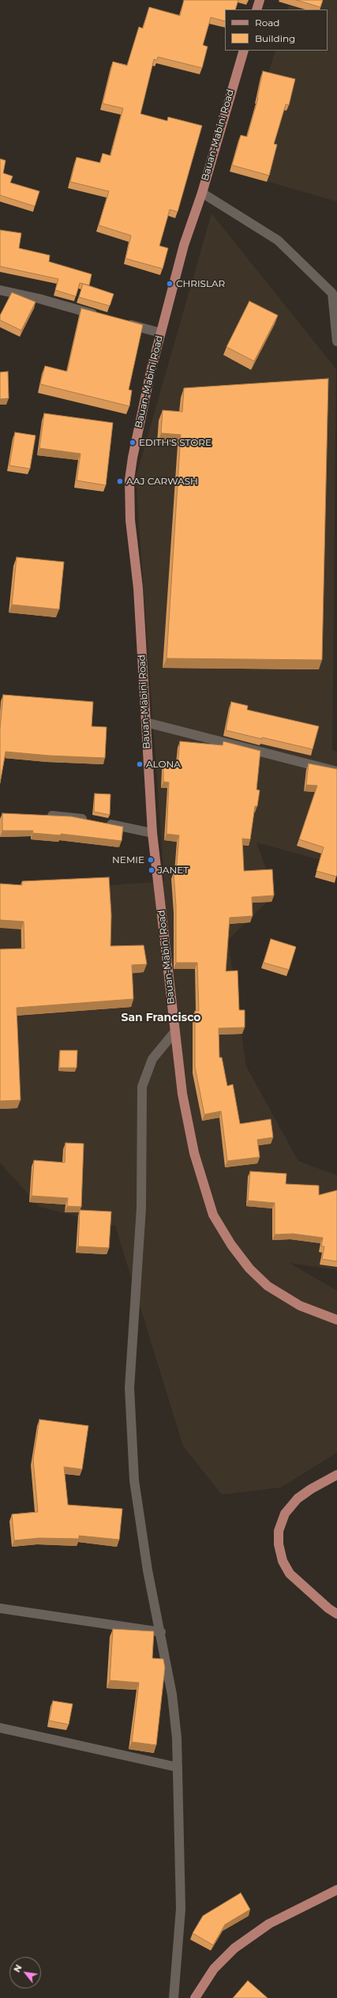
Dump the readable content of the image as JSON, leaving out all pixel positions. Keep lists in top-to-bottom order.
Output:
{
  "streets": {
    "main road": ["Bauan-Mabini Road"]
  },
  "districts": ["San Francisco"],
  "places": [
    "CHRISLAR",
    "EDITH'S STORE",
    "AAJ CARWASH",
    "ALONA",
    "NEMIE",
    "JANET"
  ],
  "legend": ["Road", "Building"],
  "north": "top left"
}
